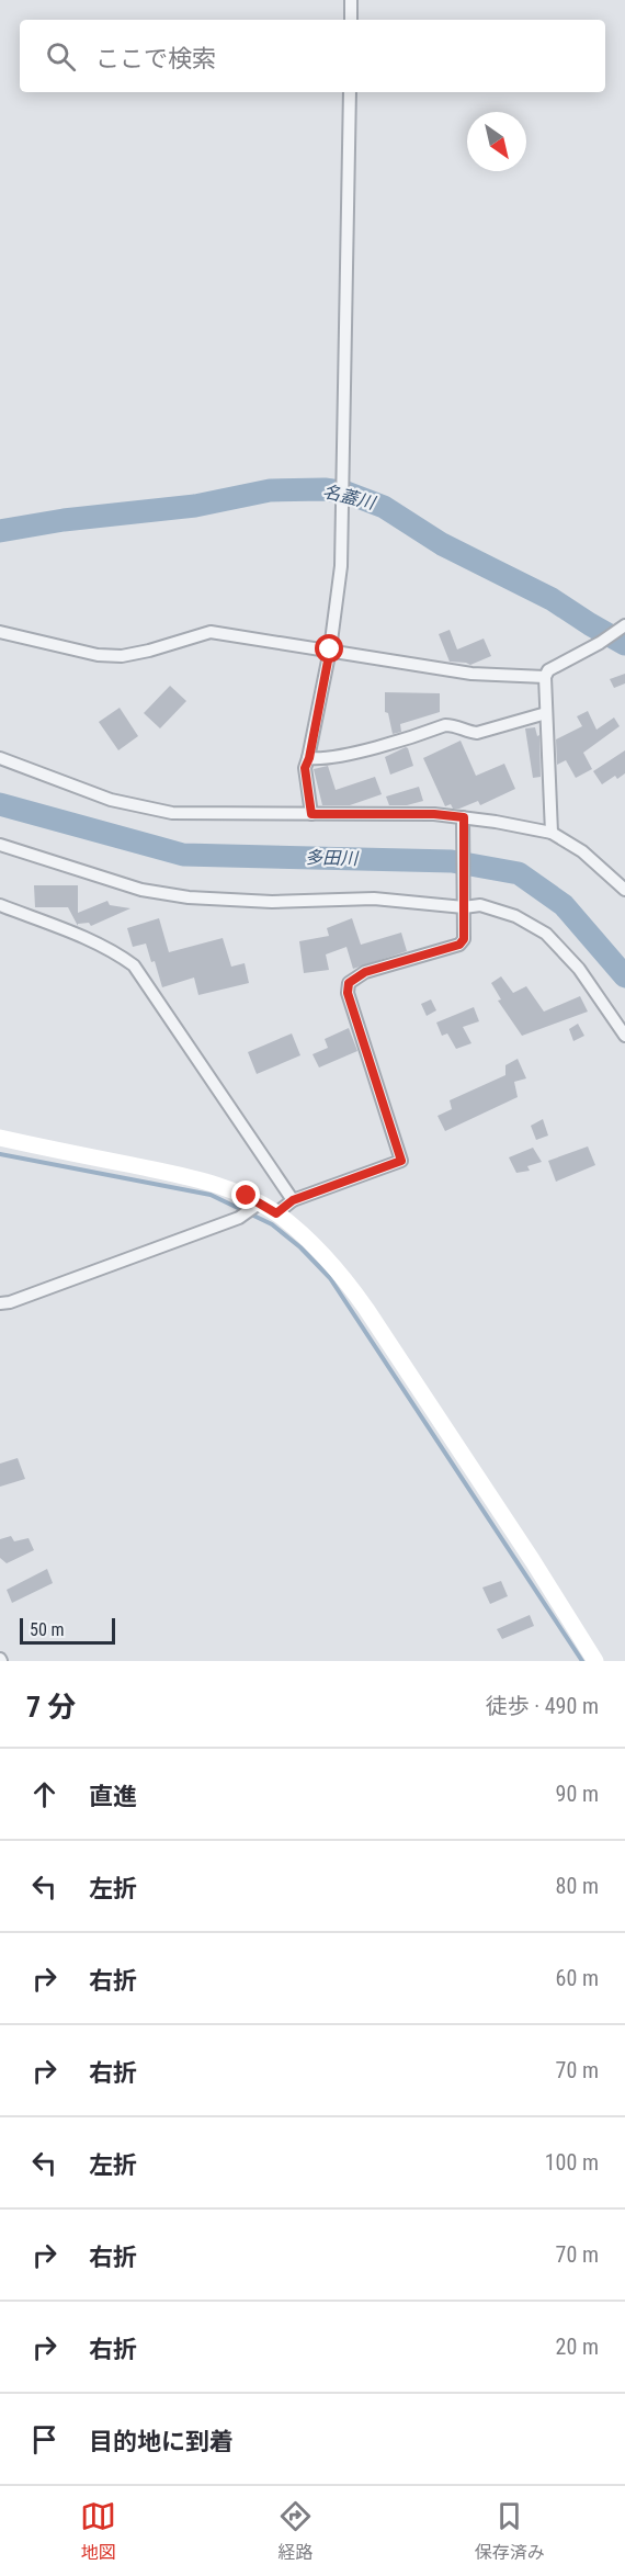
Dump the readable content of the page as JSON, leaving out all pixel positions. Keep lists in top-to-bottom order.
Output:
{
  "water": ["名蓋川", "多田川"],
  "scale_bar": "50 m",
  "north": "bottom right",
  "page": {
    "search": "ここで検索",
    "scale": "50 m",
    "heading": ["7 分", "徒歩 · 490 m"],
    "list": [
      ["直進", "90 m"],
      ["左折", "80 m"],
      ["右折", "60 m"],
      ["右折", "70 m"],
      ["左折", "100 m"],
      ["右折", "70 m"],
      ["右折", "20 m"],
      "目的地に到着"
    ],
    "nav": ["地図", "経路", "保存済み"]
  }
}
